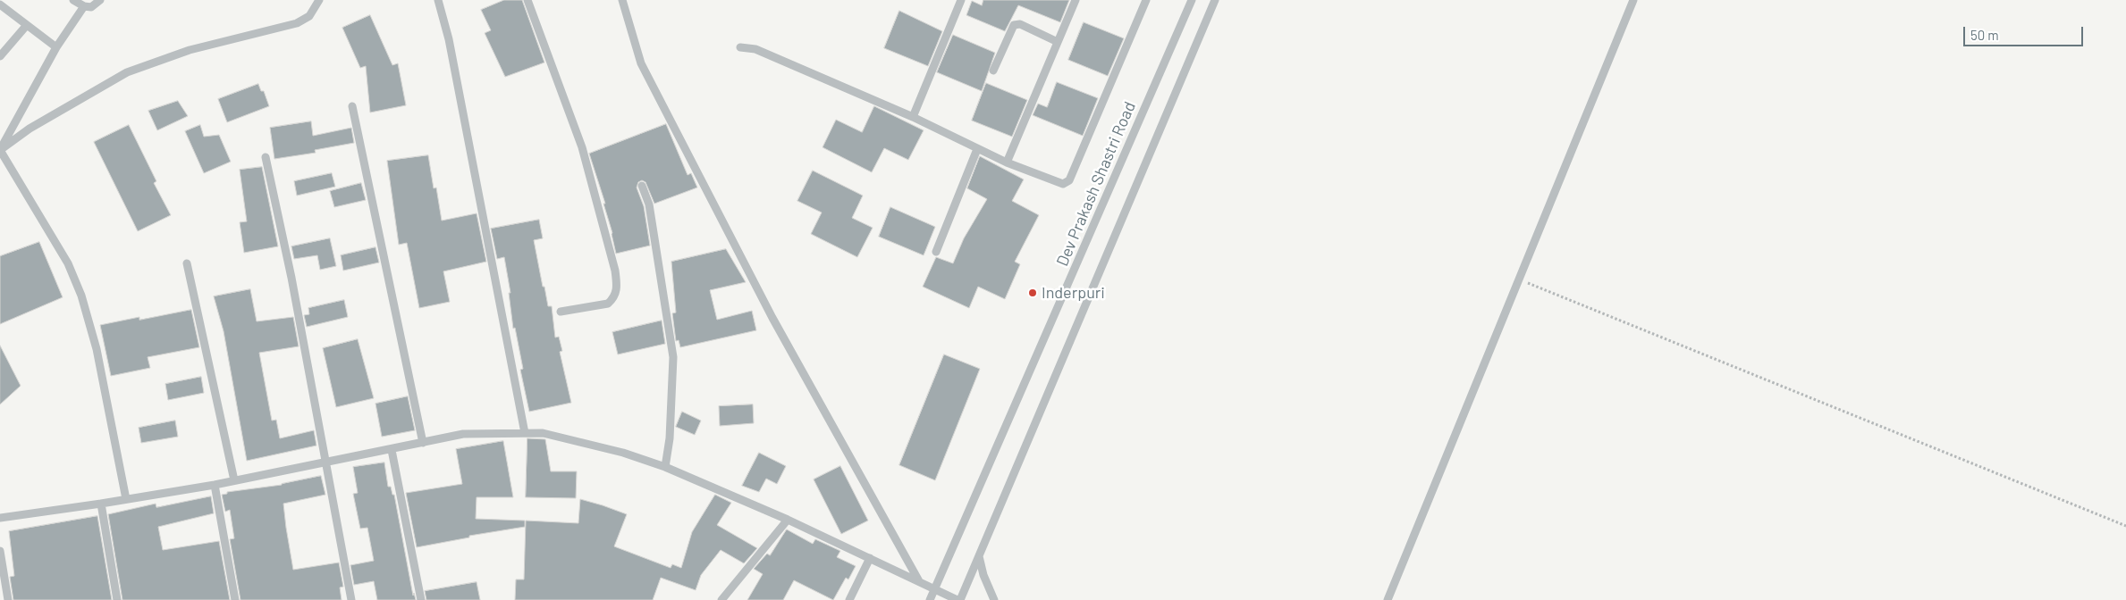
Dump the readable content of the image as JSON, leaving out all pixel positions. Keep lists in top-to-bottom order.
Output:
{
  "streets": {
    "street": ["Dev Prakash Shastri Road"]
  },
  "places": ["Inderpuri"],
  "scale_bar": "50 m"
}
